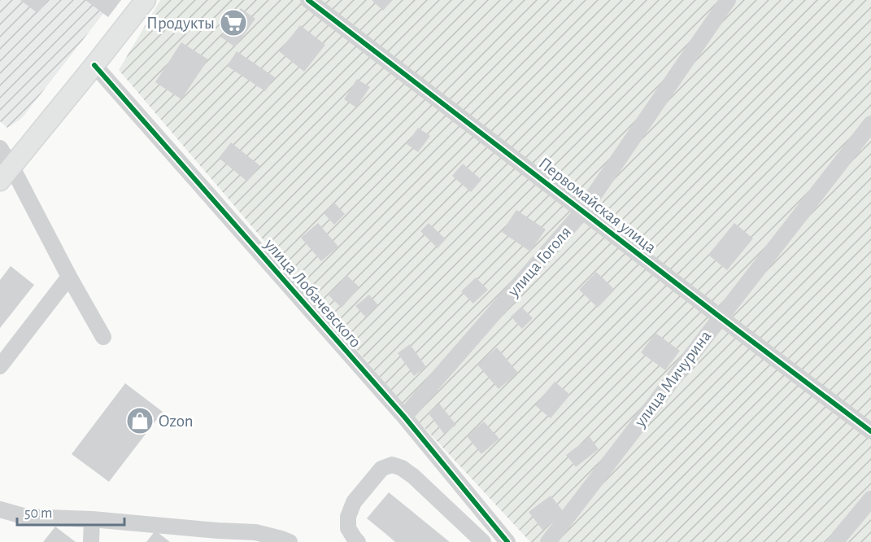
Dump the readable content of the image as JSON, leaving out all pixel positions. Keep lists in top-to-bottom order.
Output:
{
  "streets": {
    "street": [
      "Первомайская улица",
      "улица Гоголя",
      "улица Лобачевского",
      "улица Мичурина"
    ]
  },
  "crossings": [
    ["Первомайская улица", "улица Гоголя"],
    ["Первомайская улица", "улица Мичурина"],
    ["улица Гоголя", "улица Лобачевского"]
  ],
  "places": {
    "supermarket": ["Продукты"],
    "shop": ["Ozon"]
  },
  "scale_bar": "50 m"
}
